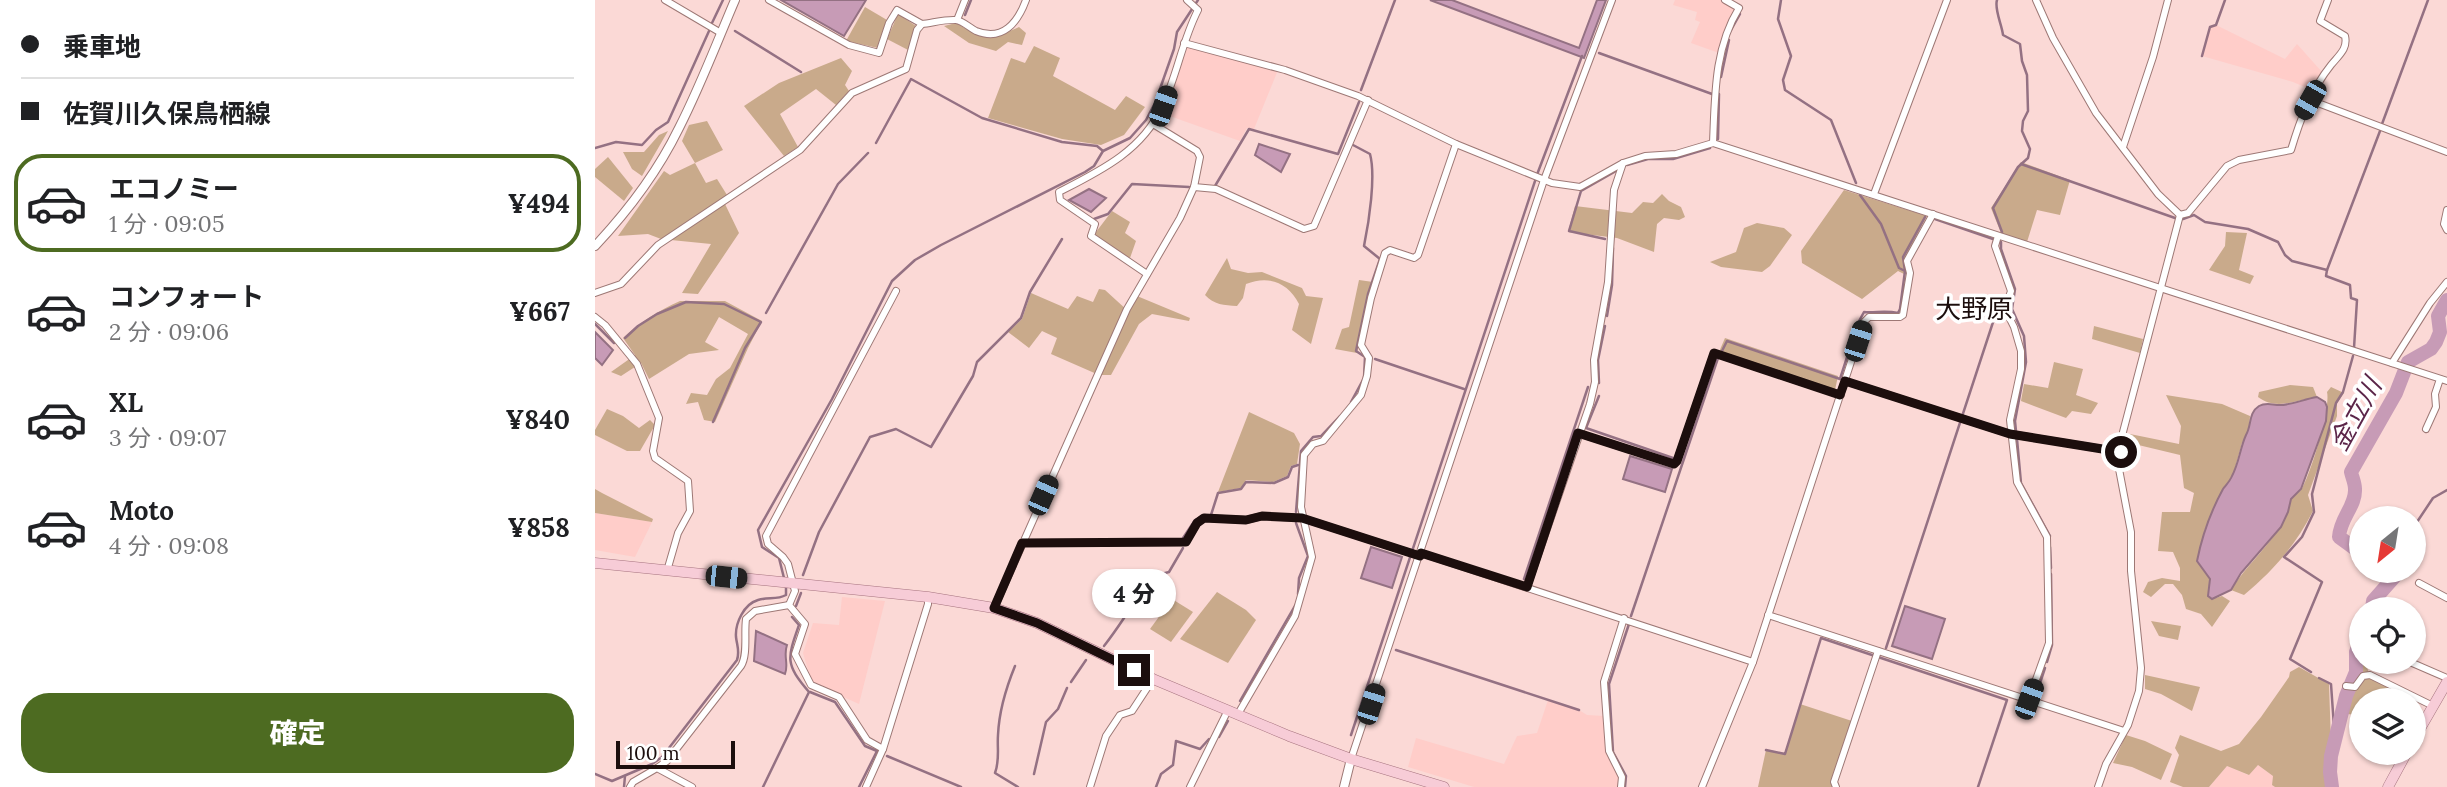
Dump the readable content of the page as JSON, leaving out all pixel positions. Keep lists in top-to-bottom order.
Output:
{
  "districts": ["大野原"],
  "water": ["金立川"],
  "scale_bar": "100 m",
  "north": "bottom left",
  "page": {
    "banner": ["乗車地", "佐賀川久保鳥栖線"],
    "list": [
      {
        "name": "エコノミー",
        "note": "1 分 · 09:05",
        "value": "¥494"
      },
      {
        "name": "コンフォート",
        "note": "2 分 · 09:06",
        "value": "¥667"
      },
      {
        "name": "XL",
        "note": "3 分 · 09:07",
        "value": "¥840"
      },
      {
        "name": "Moto",
        "note": "4 分 · 09:08",
        "value": "¥858"
      }
    ],
    "bubble": "4 分",
    "buttons": "確定",
    "scale": "100 m"
  }
}
